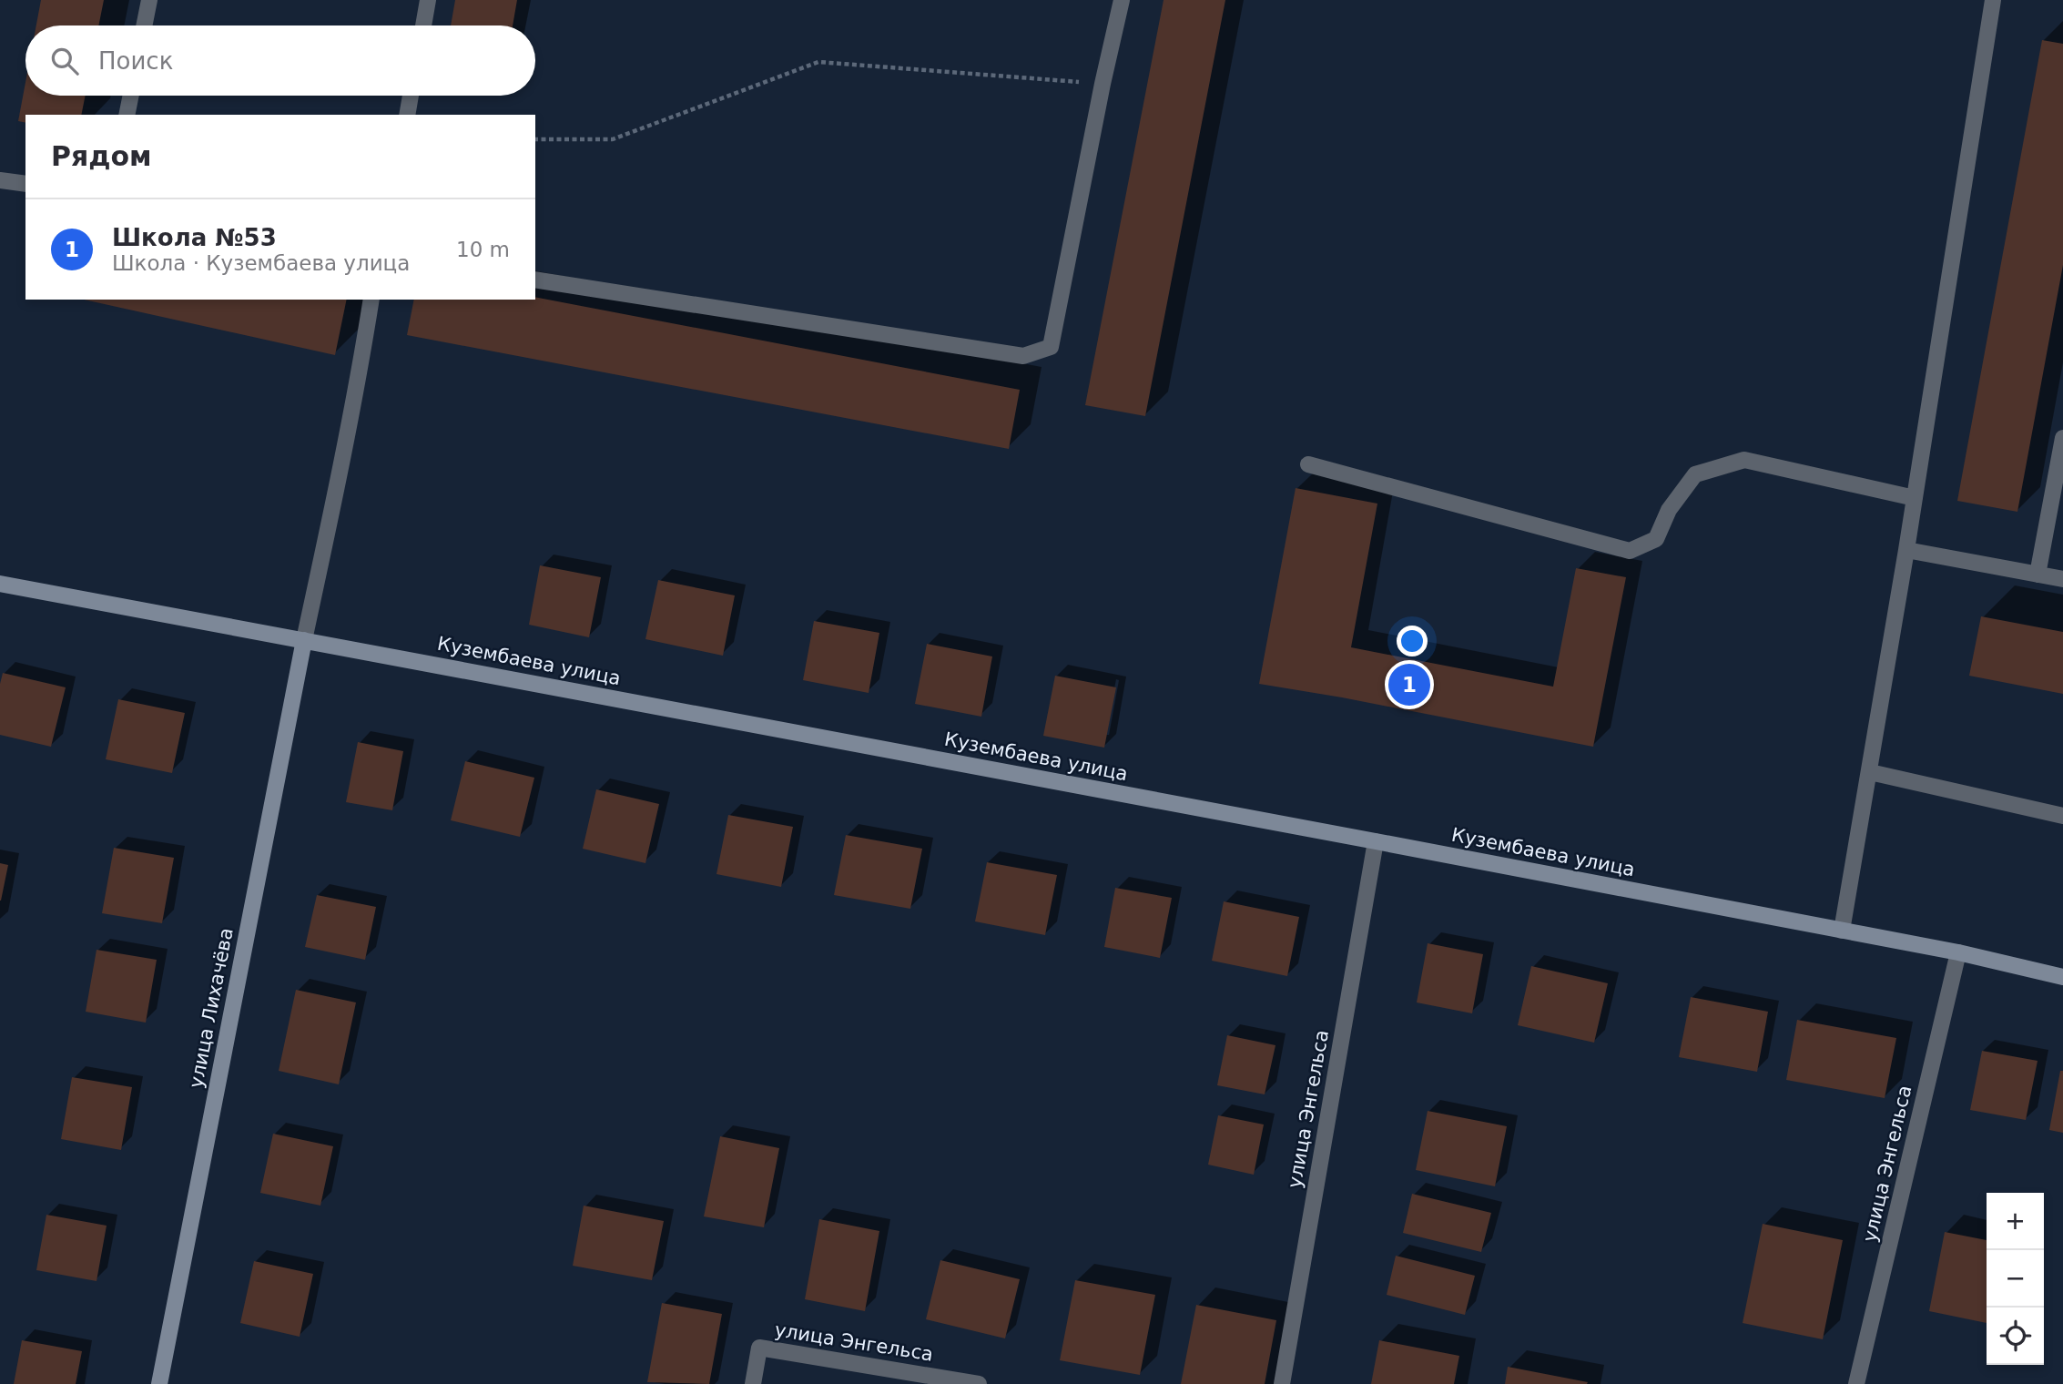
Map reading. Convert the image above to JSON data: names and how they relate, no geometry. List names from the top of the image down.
{
  "streets": {
    "street": ["Кузембаева улица", "улица Лихачёва", "улица Энгельса"]
  },
  "crossings": [
    ["Кузембаева улица", "улица Лихачёва"],
    ["Кузембаева улица", "улица Энгельса"]
  ],
  "page": {
    "search": "Поиск",
    "heading": "Рядом",
    "list": [
      {
        "mark": "1",
        "name": "Школа №53",
        "note": "Школа · Кузембаева улица",
        "value": "10 m"
      }
    ],
    "pins": "1",
    "map_buttons": ["+", "−"]
  }
}
